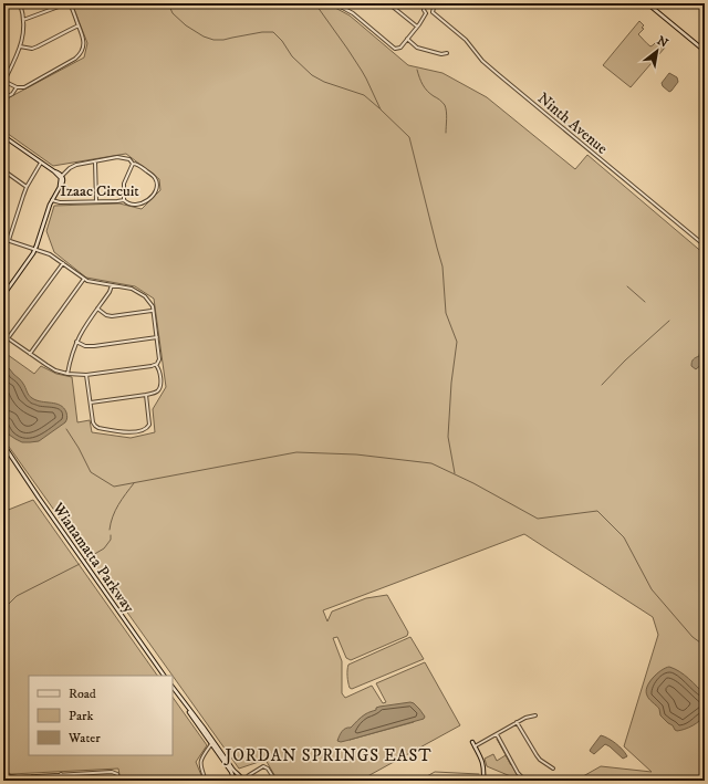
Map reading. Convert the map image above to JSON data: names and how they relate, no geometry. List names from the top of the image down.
{
  "streets": {
    "street": ["Ninth Avenue", "Izaac Circuit", "Wianamatta Parkway"]
  },
  "districts": ["JORDAN SPRINGS EAST"],
  "legend": ["Road", "Park", "Water"],
  "north": "top right"
}
